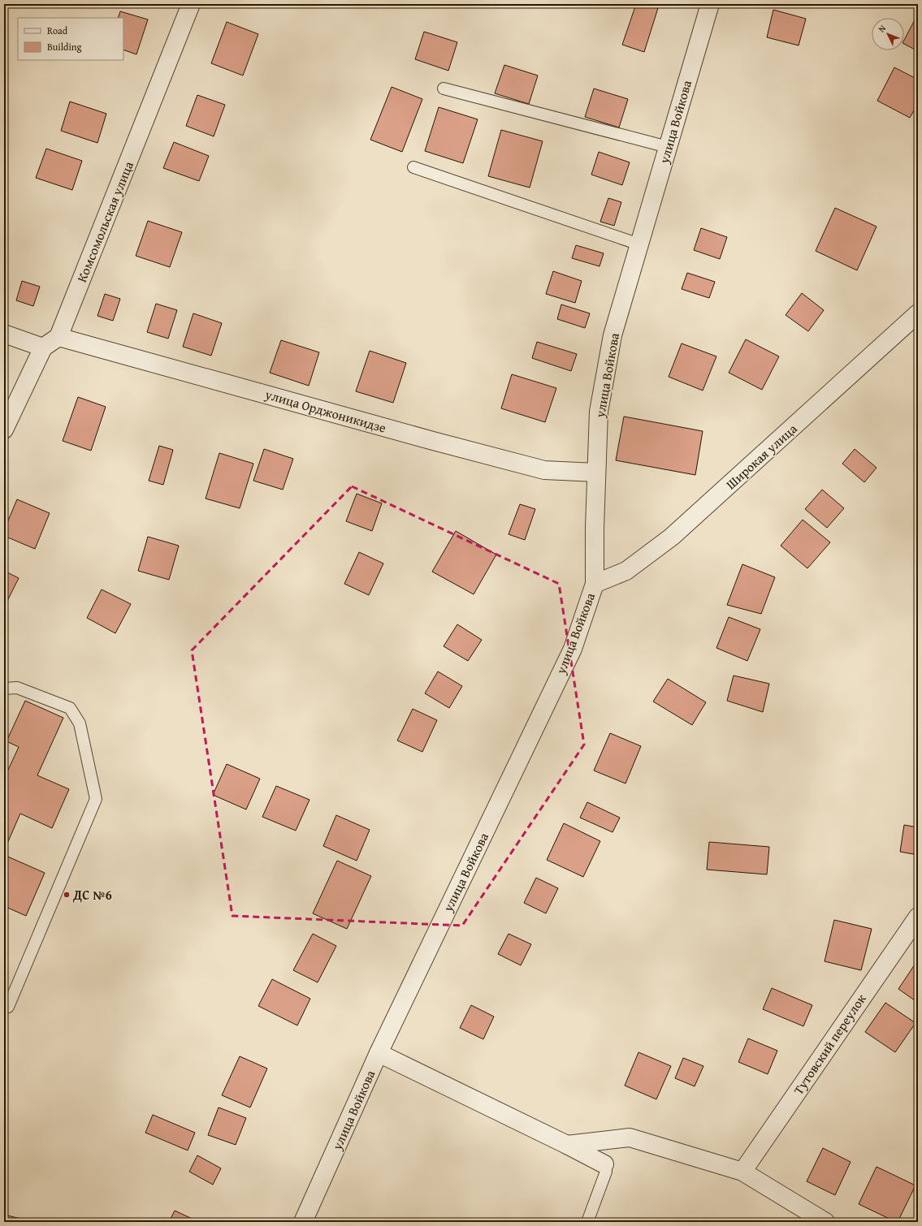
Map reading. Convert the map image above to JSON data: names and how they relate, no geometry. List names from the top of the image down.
{
  "streets": {
    "street": [
      "улица Войкова",
      "Комсомольская улица",
      "улица Орджоникидзе",
      "Широкая улица",
      "Тутовский переулок"
    ]
  },
  "crossings": [
    ["улица Войкова", "улица Орджоникидзе"],
    ["улица Войкова", "Широкая улица"],
    ["Комсомольская улица", "улица Орджоникидзе"]
  ],
  "places": ["ДС №6"],
  "legend": ["Road", "Building"],
  "north": "top left"
}
